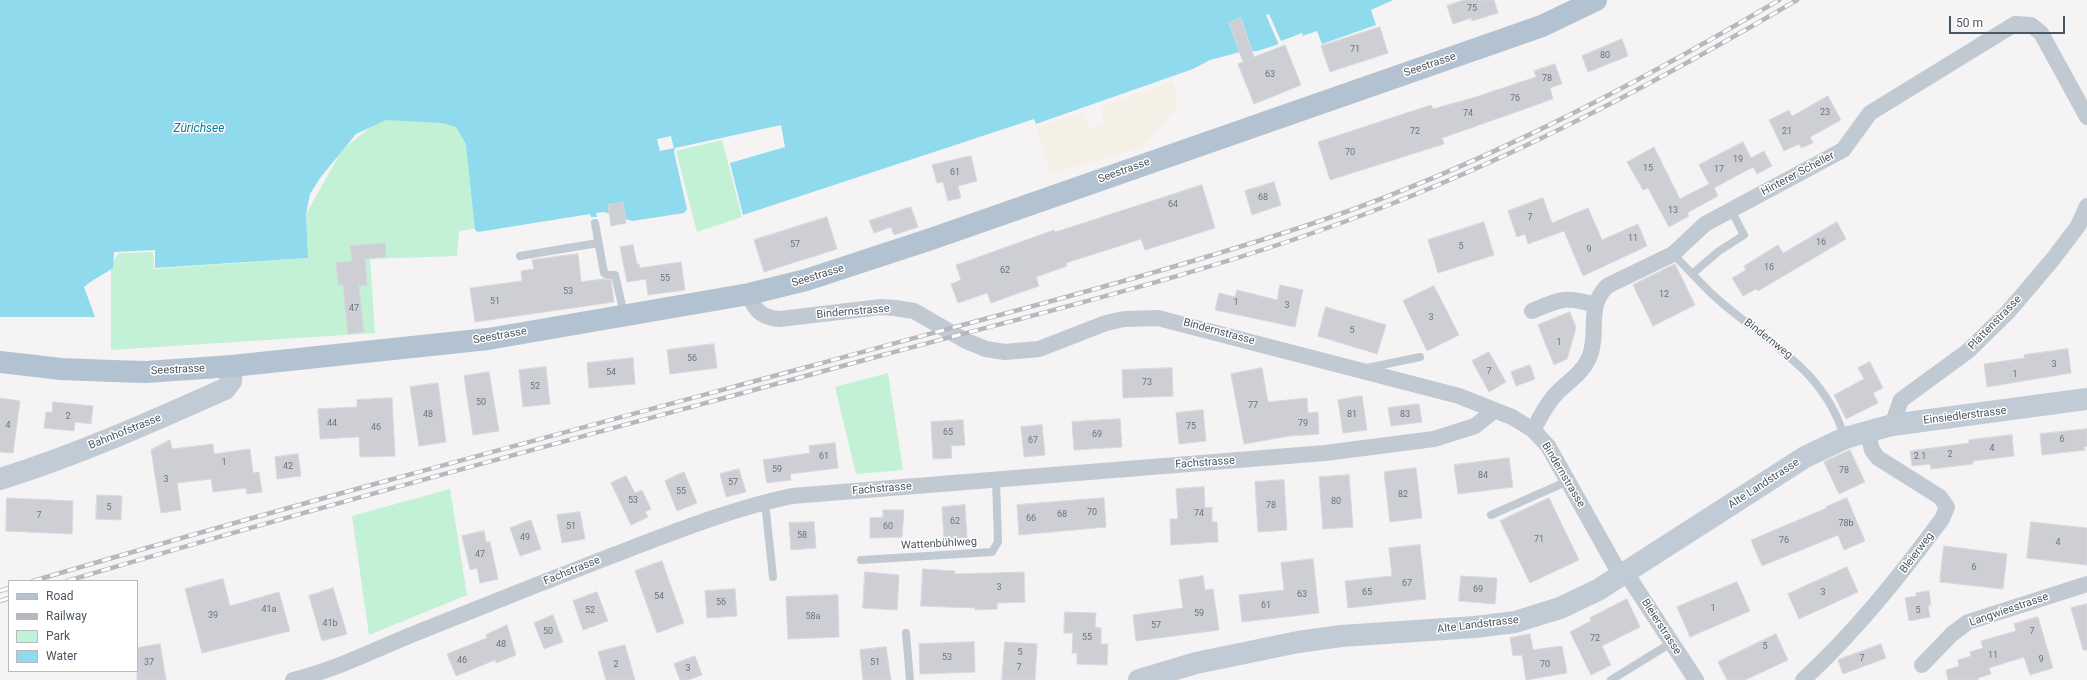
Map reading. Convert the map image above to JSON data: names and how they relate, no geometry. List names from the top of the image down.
{
  "streets": {
    "main road": [
      "Seestrasse",
      "Einsiedlerstrasse",
      "Bahnhofstrasse",
      "Alte Landstrasse"
    ],
    "street": [
      "Hinterer Scheller",
      "Bindernstrasse",
      "Plattenstrasse",
      "Fachstrasse",
      "Bleierweg",
      "Langwiesstrasse",
      "Bleierstrasse"
    ],
    "lane": ["Bindernweg", "Wattenbühlweg"]
  },
  "crossings": [
    ["Seestrasse", "Bindernstrasse"],
    ["Seestrasse", "Bahnhofstrasse"],
    ["Hinterer Scheller", "Bindernstrasse"],
    ["Hinterer Scheller", "Bindernweg"],
    ["Bindernstrasse", "Fachstrasse"],
    ["Bindernstrasse", "Alte Landstrasse"],
    ["Bindernstrasse", "Bleierstrasse"],
    ["Plattenstrasse", "Einsiedlerstrasse"],
    ["Bindernweg", "Einsiedlerstrasse"],
    ["Bindernweg", "Alte Landstrasse"],
    ["Einsiedlerstrasse", "Alte Landstrasse"],
    ["Einsiedlerstrasse", "Bleierweg"],
    ["Fachstrasse", "Wattenbühlweg"],
    ["Alte Landstrasse", "Bleierstrasse"]
  ],
  "water": ["Zürichsee"],
  "house_numbers": [
    "75",
    "71",
    "80",
    "63",
    "78",
    "76",
    "23",
    "74",
    "72",
    "21",
    "70",
    "19",
    "15",
    "17",
    "61",
    "68",
    "64",
    "13",
    "7",
    "11",
    "16",
    "57",
    "5",
    "9",
    "16",
    "62",
    "55",
    "53",
    "12",
    "51",
    "1",
    "3",
    "47",
    "3",
    "5",
    "1",
    "56",
    "3",
    "7",
    "54",
    "1",
    "73",
    "52",
    "50",
    "77",
    "48",
    "81",
    "83",
    "2",
    "44",
    "79",
    "4",
    "75",
    "46",
    "65",
    "69",
    "6",
    "67",
    "4",
    "2",
    "61",
    "2.1",
    "1",
    "42",
    "59",
    "78",
    "84",
    "3",
    "57",
    "55",
    "82",
    "53",
    "80",
    "78",
    "5",
    "70",
    "74",
    "68",
    "7",
    "66",
    "62",
    "78b",
    "51",
    "60",
    "58",
    "49",
    "71",
    "76",
    "4",
    "47",
    "6",
    "67",
    "3",
    "69",
    "65",
    "3",
    "63",
    "54",
    "56",
    "61",
    "1",
    "41a",
    "52",
    "5",
    "59",
    "39",
    "58a",
    "41b",
    "57",
    "50",
    "7",
    "55",
    "72",
    "48",
    "5",
    "5",
    "11",
    "53",
    "7",
    "9",
    "46",
    "37",
    "51",
    "2",
    "70",
    "7",
    "3"
  ],
  "legend": [
    "Road",
    "Railway",
    "Park",
    "Water"
  ],
  "scale_bar": "50 m"
}
